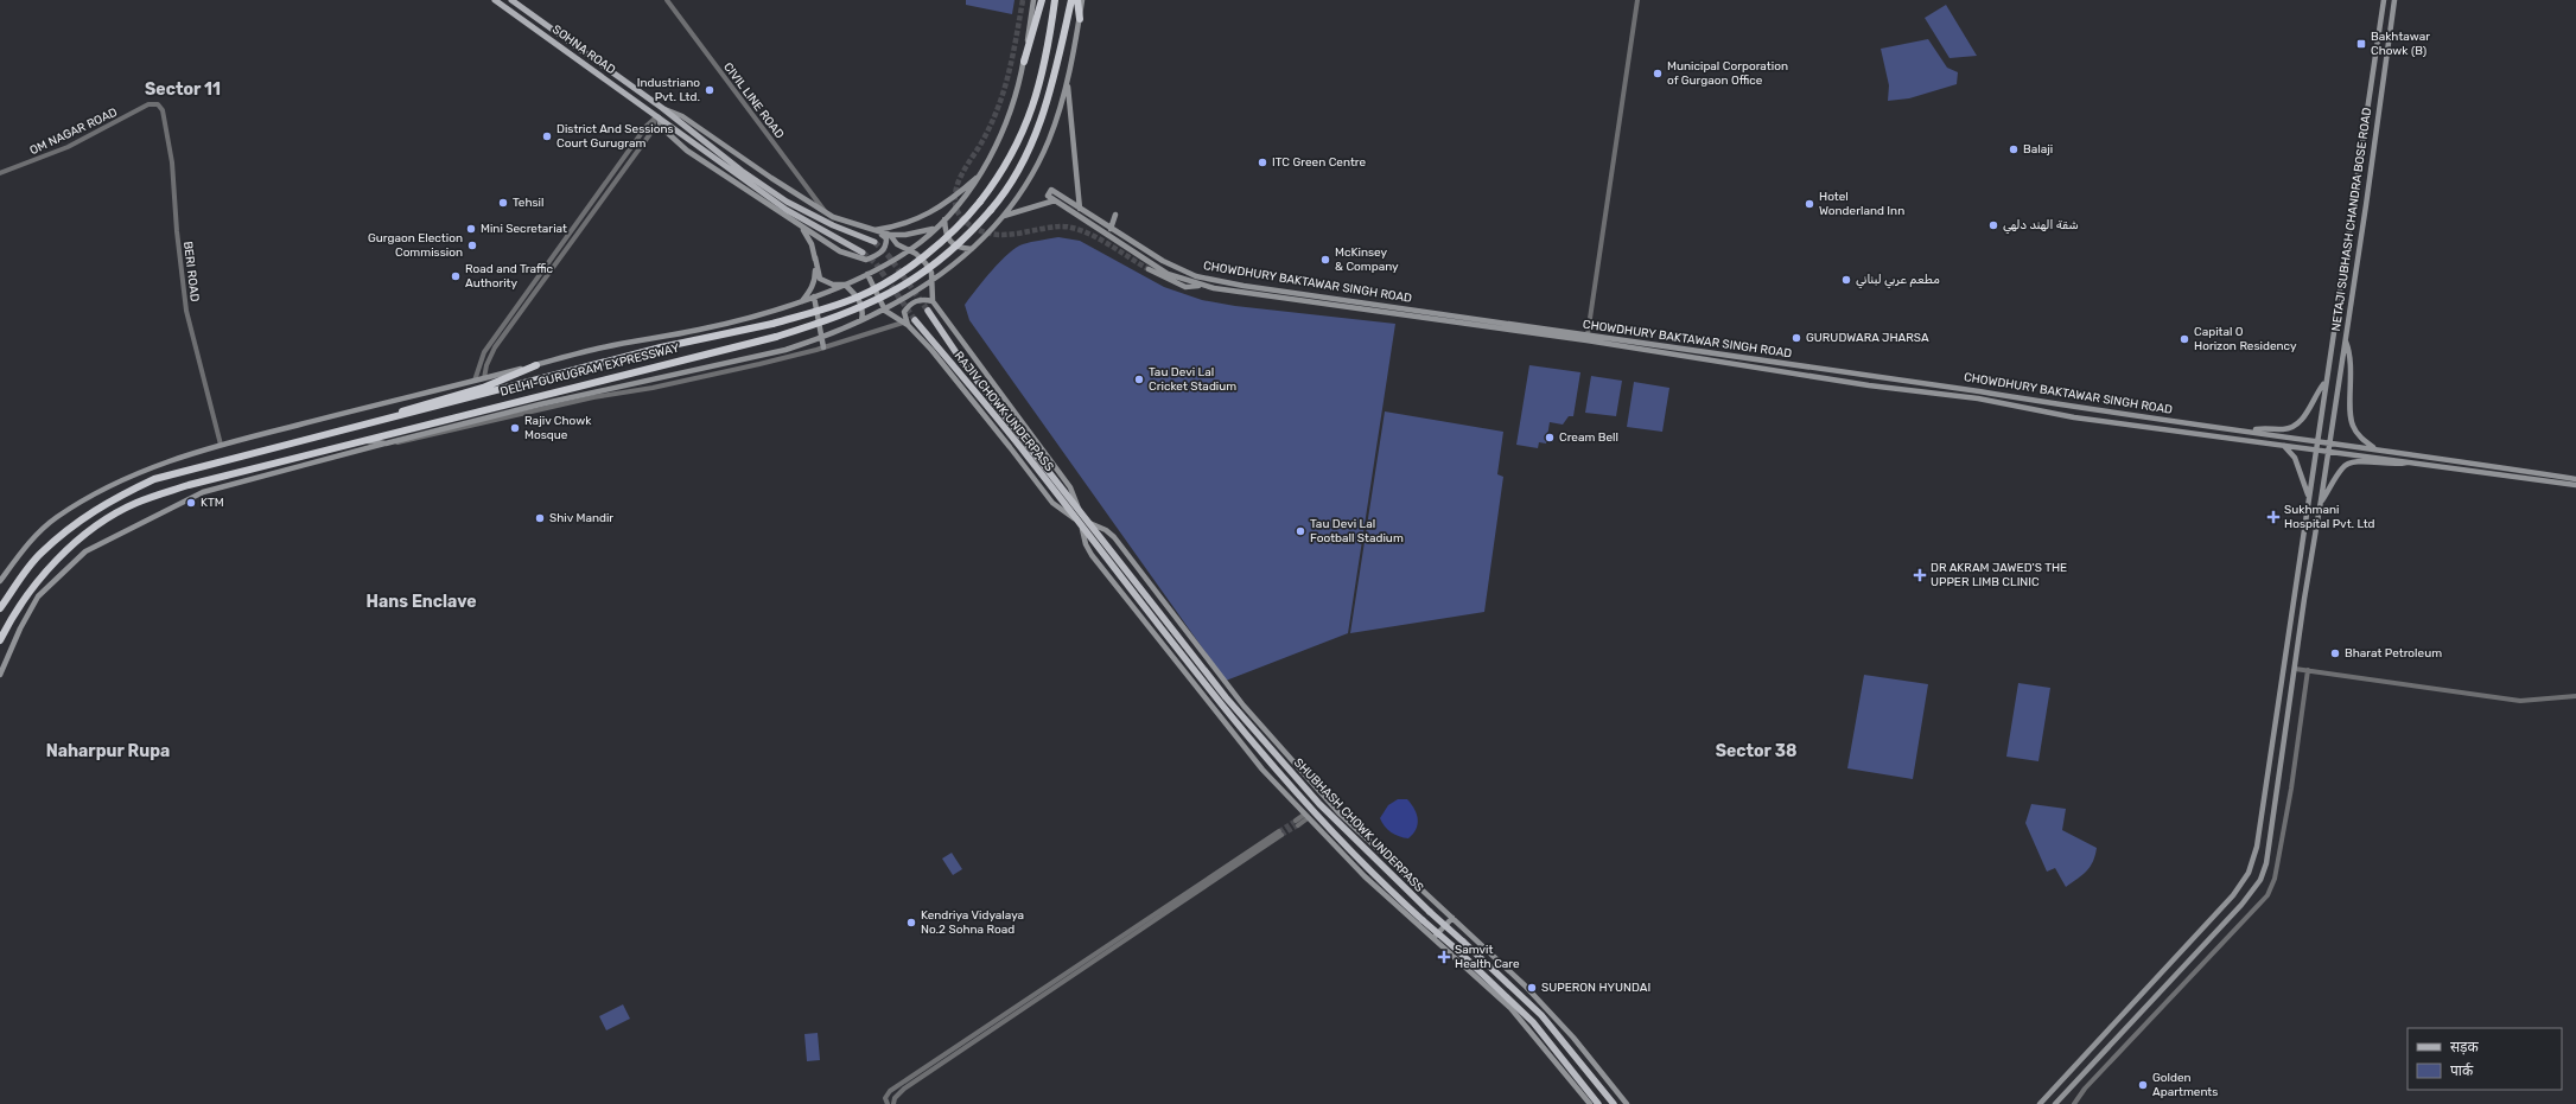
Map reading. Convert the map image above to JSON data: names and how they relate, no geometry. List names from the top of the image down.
{
  "streets": {
    "highway": ["DELHI-GURUGRAM EXPRESSWAY", "RAJIV CHOWK UNDERPASS", "SHUBHASH CHOWK UNDERPASS"],
    "main road": ["SOHNA ROAD", "NETAJI SUBHASH CHANDRA BOSE ROAD", "CHOWDHURY BAKTAWAR SINGH ROAD"],
    "street": ["CIVIL LINE ROAD", "OM NAGAR ROAD", "BERI ROAD"]
  },
  "crossings": [
    ["OM NAGAR ROAD", "BERI ROAD"],
    ["NETAJI SUBHASH CHANDRA BOSE ROAD", "CHOWDHURY BAKTAWAR SINGH ROAD"]
  ],
  "districts": [
    "Sector 11",
    "Hans Enclave",
    "Naharpur Rupa",
    "Sector 38"
  ],
  "places": {
    "transit": ["Bakhtawar Chowk (B)"],
    "other": [
      "Municipal Corporation of Gurgaon Office",
      "Industriano Pvt. Ltd.",
      "District And Sessions Court Gurugram",
      "Balaji",
      "ITC Green Centre",
      "Tehsil",
      "Hotel Wonderland Inn",
      "شقة الهند دلهي",
      "Mini Secretariat",
      "Gurgaon Election Commission",
      "McKinsey & Company",
      "Road and Traffic Authority",
      "مطعم عربي لبناني",
      "GURUDWARA JHARSA",
      "Capital O Horizon Residency",
      "Tau Devi Lal Cricket Stadium",
      "Rajiv Chowk Mosque",
      "Cream Bell",
      "KTM",
      "Shiv Mandir",
      "Tau Devi Lal Football Stadium",
      "Bharat Petroleum",
      "Kendriya Vidyalaya No.2 Sohna Road",
      "SUPERON HYUNDAI",
      "Golden Apartments"
    ],
    "health": ["Sukhmani Hospital Pvt. Ltd", "DR AKRAM JAWED'S THE UPPER LIMB CLINIC", "Samvit Health Care"]
  },
  "legend": ["सड़क", "पार्क"]
}
